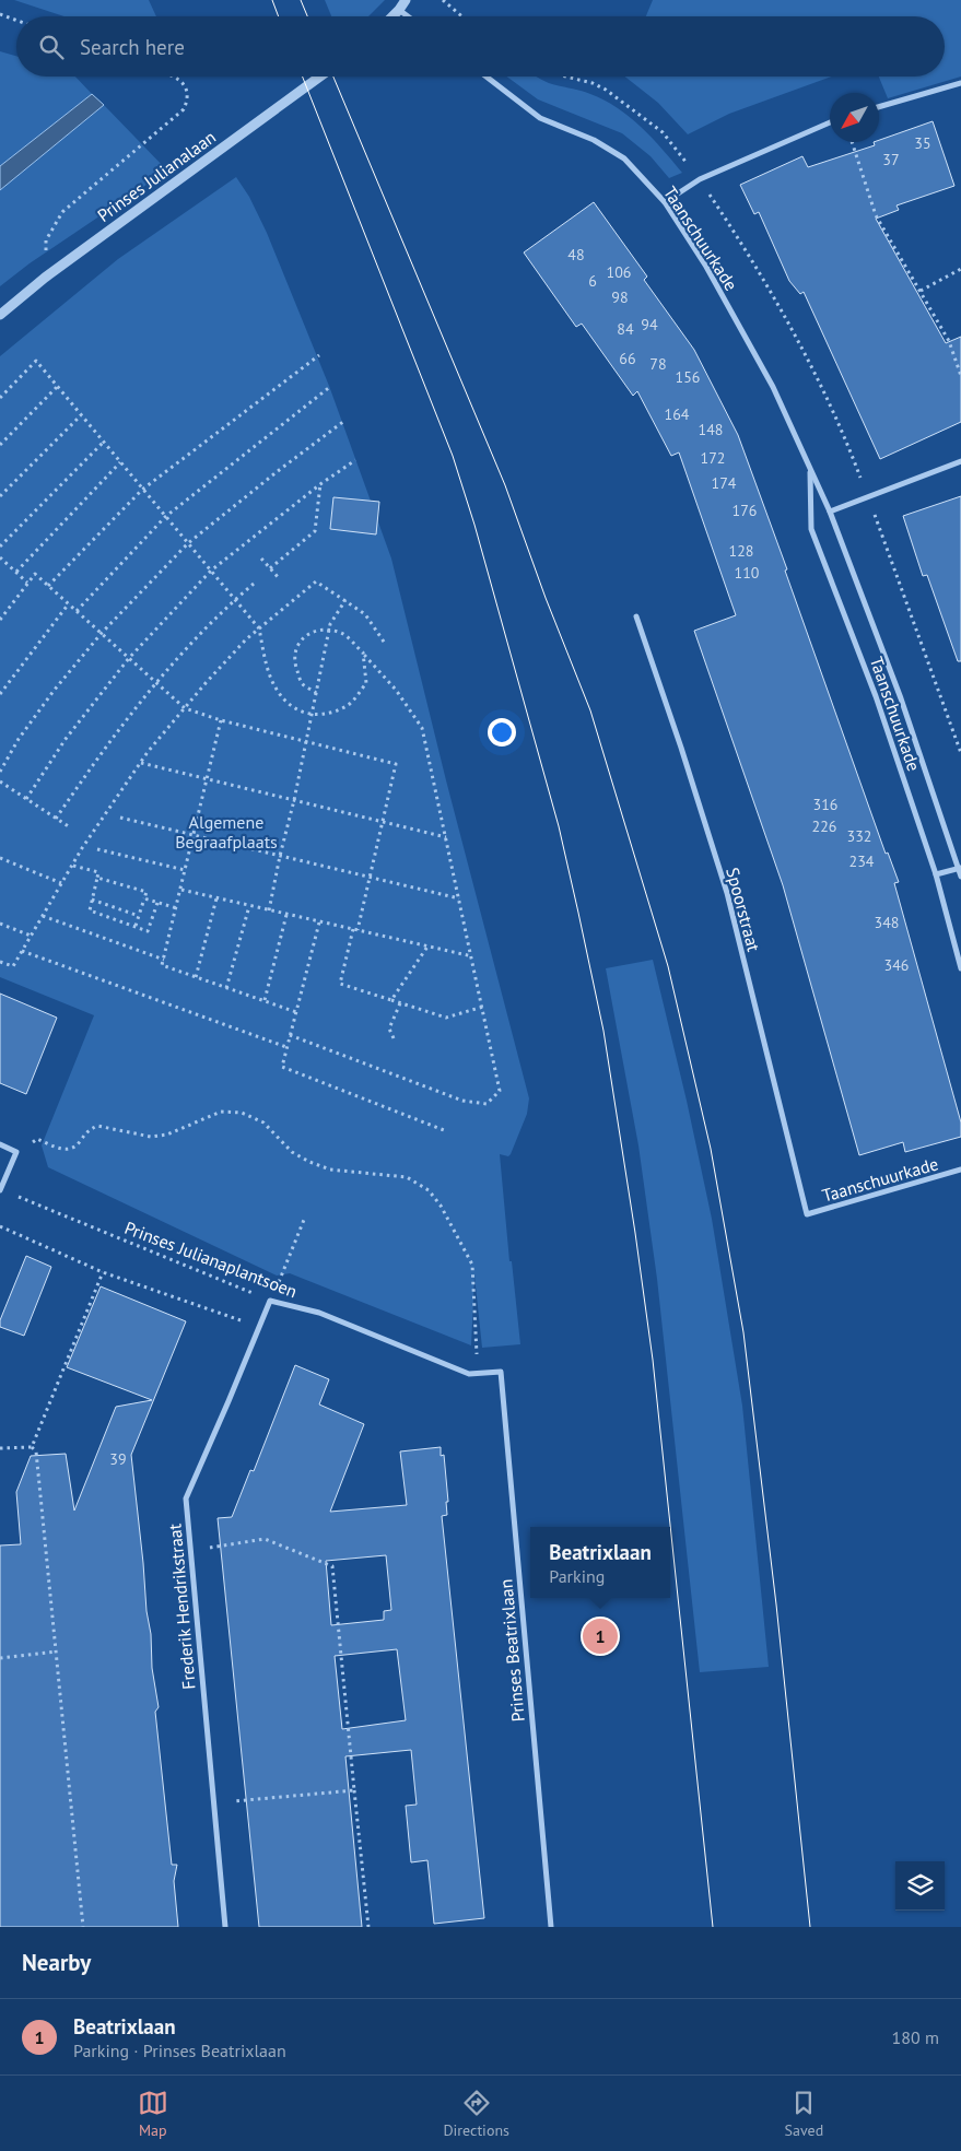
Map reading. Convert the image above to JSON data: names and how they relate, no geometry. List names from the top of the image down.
{
  "streets": {
    "street": [
      "Prinses Julianalaan",
      "Taanschuurkade",
      "Spoorstraat",
      "Prinses Julianaplantsoen",
      "Frederik Hendrikstraat",
      "Prinses Beatrixlaan"
    ]
  },
  "crossings": [
    ["Taanschuurkade", "Spoorstraat"],
    ["Prinses Julianaplantsoen", "Frederik Hendrikstraat"],
    ["Prinses Julianaplantsoen", "Prinses Beatrixlaan"]
  ],
  "parks": ["Algemene Begraafplaats"],
  "house_numbers": [
    "35",
    "37",
    "48",
    "106",
    "6",
    "98",
    "94",
    "84",
    "66",
    "78",
    "156",
    "164",
    "148",
    "172",
    "174",
    "176",
    "128",
    "110",
    "316",
    "226",
    "332",
    "234",
    "348",
    "346",
    "39"
  ],
  "north": "bottom left",
  "page": {
    "search": "Search here",
    "popup": ["Beatrixlaan", "Parking"],
    "pins": "1",
    "heading": "Nearby",
    "list": [
      {
        "mark": "1",
        "name": "Beatrixlaan",
        "note": "Parking · Prinses Beatrixlaan",
        "value": "180 m"
      }
    ],
    "nav": ["Map", "Directions", "Saved"]
  }
}
